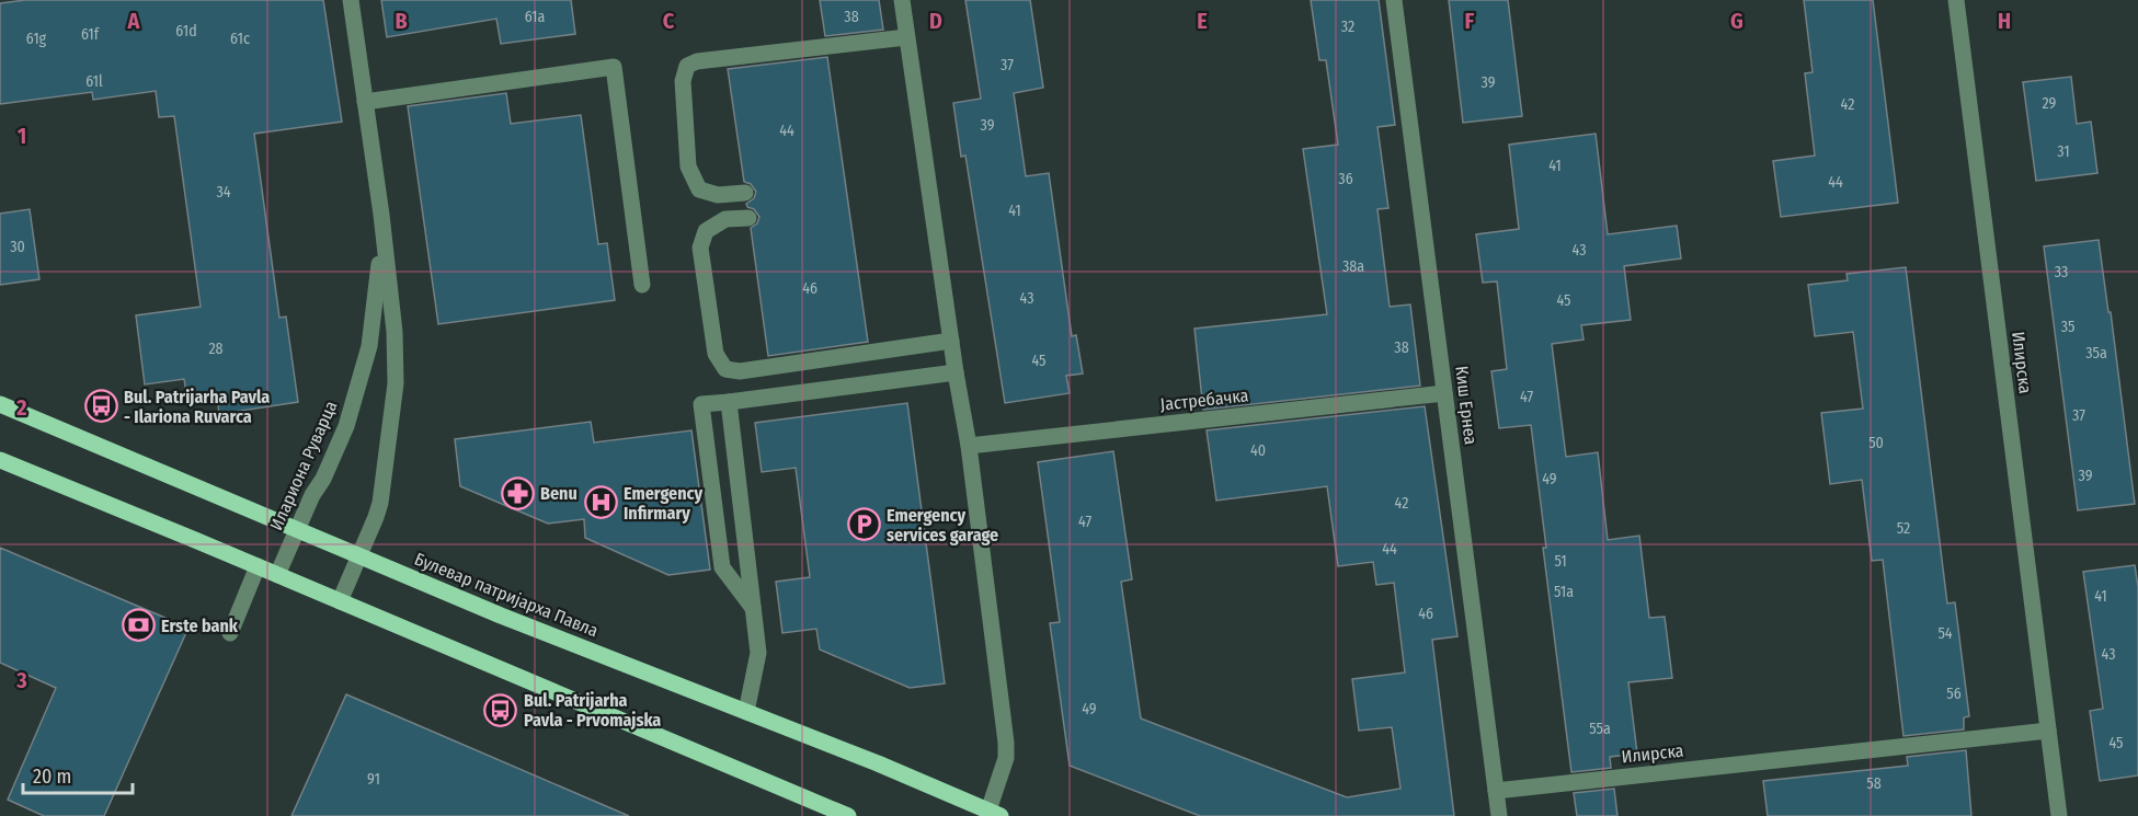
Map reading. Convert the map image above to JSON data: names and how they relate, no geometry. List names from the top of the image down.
{
  "streets": {
    "main road": ["Булевар патријарха Павла"],
    "street": [
      "Илирска",
      "Јастребачка",
      "Киш Ернеа",
      "Илариона Руварца"
    ]
  },
  "crossings": [
    ["Илирска", "Киш Ернеа"],
    ["Јастребачка", "Киш Ернеа"],
    ["Илариона Руварца", "Булевар патријарха Павла"]
  ],
  "places": {
    "bus stop": ["Bul. Patrijarha Pavla - Ilariona Ruvarca", "Bul. Patrijarha Pavla - Prvomajska"],
    "pharmacy": ["Benu"],
    "hospital": ["Emergency Infirmary"],
    "parking": ["Emergency services garage"],
    "bank": ["Erste bank"]
  },
  "house_numbers": [
    "61a",
    "38",
    "32",
    "61d",
    "61f",
    "61g",
    "61c",
    "37",
    "61l",
    "39",
    "29",
    "42",
    "39",
    "44",
    "31",
    "41",
    "36",
    "44",
    "34",
    "41",
    "30",
    "43",
    "38a",
    "33",
    "46",
    "43",
    "45",
    "35",
    "38",
    "28",
    "35a",
    "45",
    "47",
    "37",
    "50",
    "40",
    "39",
    "49",
    "42",
    "47",
    "52",
    "44",
    "51",
    "51a",
    "41",
    "46",
    "54",
    "43",
    "56",
    "49",
    "55a",
    "45",
    "91",
    "58"
  ],
  "scale_bar": "20 m",
  "grid": {
    "columns": [
      "A",
      "B",
      "C",
      "D",
      "E",
      "F",
      "G",
      "H"
    ],
    "rows": ["1", "2", "3"]
  }
}
